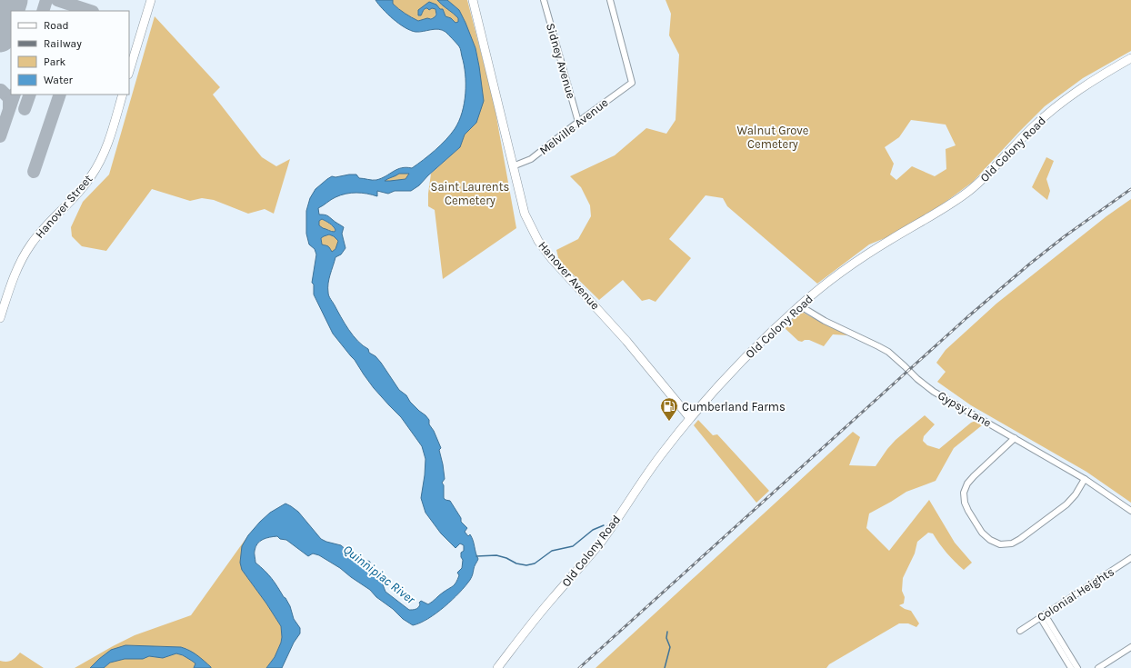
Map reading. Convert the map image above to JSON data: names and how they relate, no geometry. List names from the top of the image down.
{
  "streets": {
    "main road": ["Old Colony Road", "Hanover Street", "Hanover Avenue"],
    "street": [
      "Sidney Avenue",
      "Melville Avenue",
      "Gypsy Lane",
      "Colonial Heights"
    ]
  },
  "crossings": [
    ["Sidney Avenue", "Melville Avenue"],
    ["Melville Avenue", "Hanover Avenue"],
    ["Old Colony Road", "Hanover Avenue"],
    ["Old Colony Road", "Gypsy Lane"]
  ],
  "water": ["Quinnipiac River"],
  "parks": ["Walnut Grove Cemetery", "Saint Laurents Cemetery"],
  "places": {
    "fuel station": ["Cumberland Farms"]
  },
  "legend": [
    "Road",
    "Railway",
    "Park",
    "Water"
  ]
}
